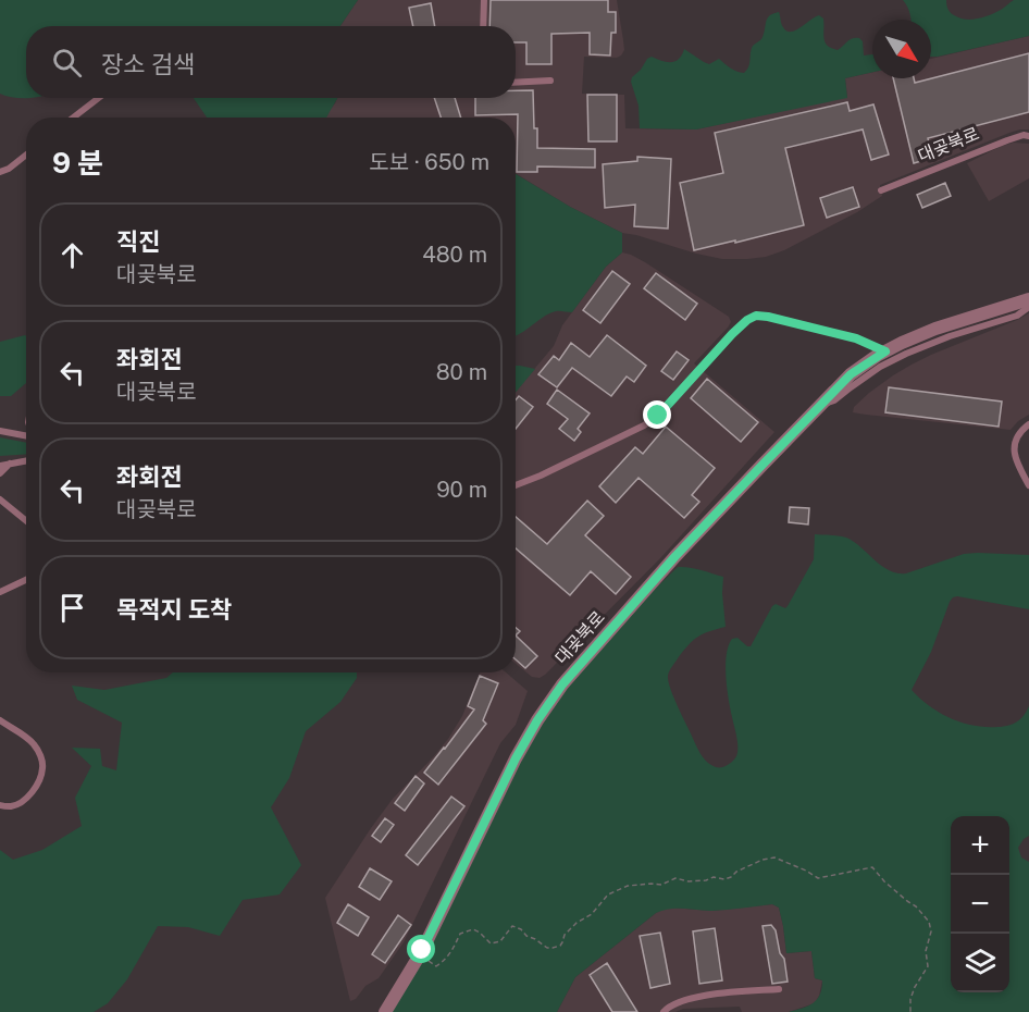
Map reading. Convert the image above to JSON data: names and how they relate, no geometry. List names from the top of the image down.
{
  "streets": {
    "street": ["대곶북로"]
  },
  "north": "bottom right",
  "page": {
    "search": "장소 검색",
    "heading": ["9 분", "도보 · 650 m"],
    "list": [
      ["직진", "대곶북로", "480 m"],
      ["좌회전", "대곶북로", "80 m"],
      ["좌회전", "대곶북로", "90 m"],
      "목적지 도착"
    ],
    "map_buttons": ["+", "−"]
  }
}
